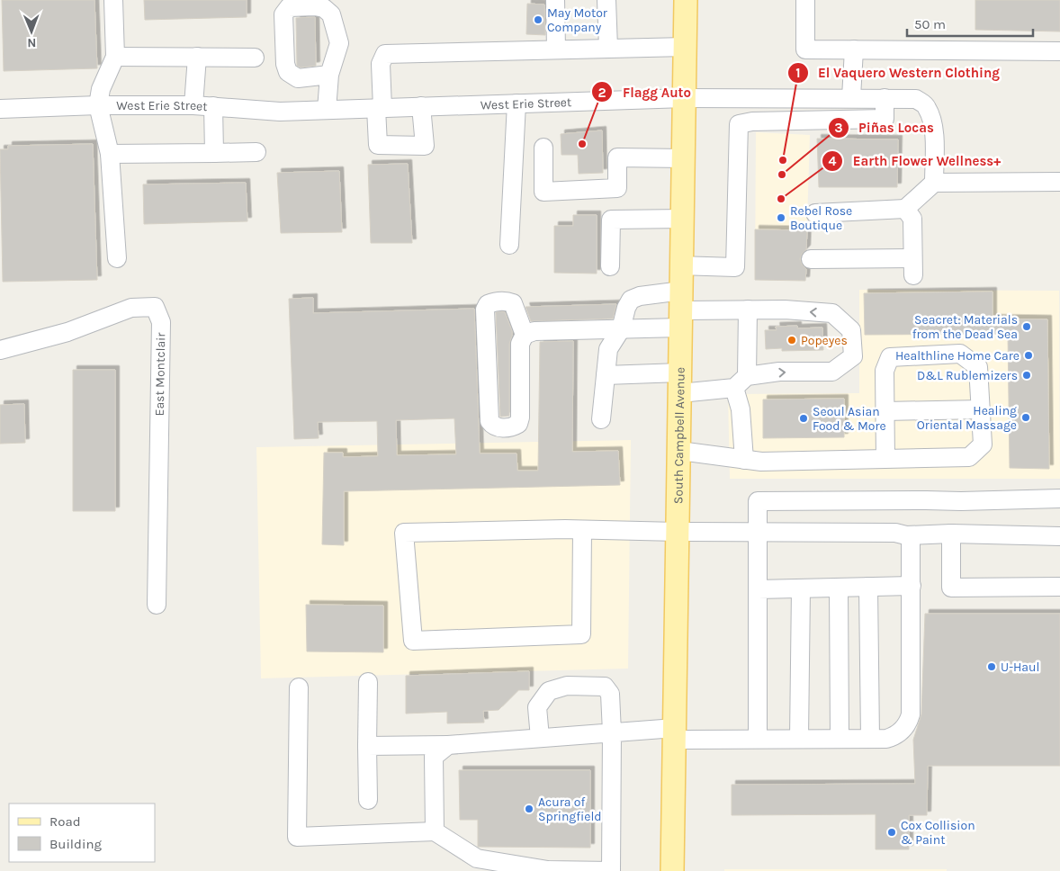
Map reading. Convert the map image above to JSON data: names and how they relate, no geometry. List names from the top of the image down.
{
  "streets": {
    "main road": ["South Campbell Avenue"],
    "street": ["West Erie Street", "East Montclair"]
  },
  "crossings": [
    ["West Erie Street", "South Campbell Avenue"]
  ],
  "places": [
    "May Motor Company",
    "Flagg Auto",
    "El Vaquero Western Clothing",
    "Piñas Locas",
    "Earth Flower Wellness+",
    "Rebel Rose Boutique",
    "Seacret: Materials from the Dead Sea",
    "Popeyes",
    "Healthline Home Care",
    "D&L Rublemizers",
    "Healing Oriental Massage",
    "Seoul Asian Food & More",
    "U-Haul",
    "Acura of Springfield",
    "Cox Collision & Paint"
  ],
  "legend": ["Road", "Building"],
  "scale_bar": "50 m",
  "north": "bottom"
}
